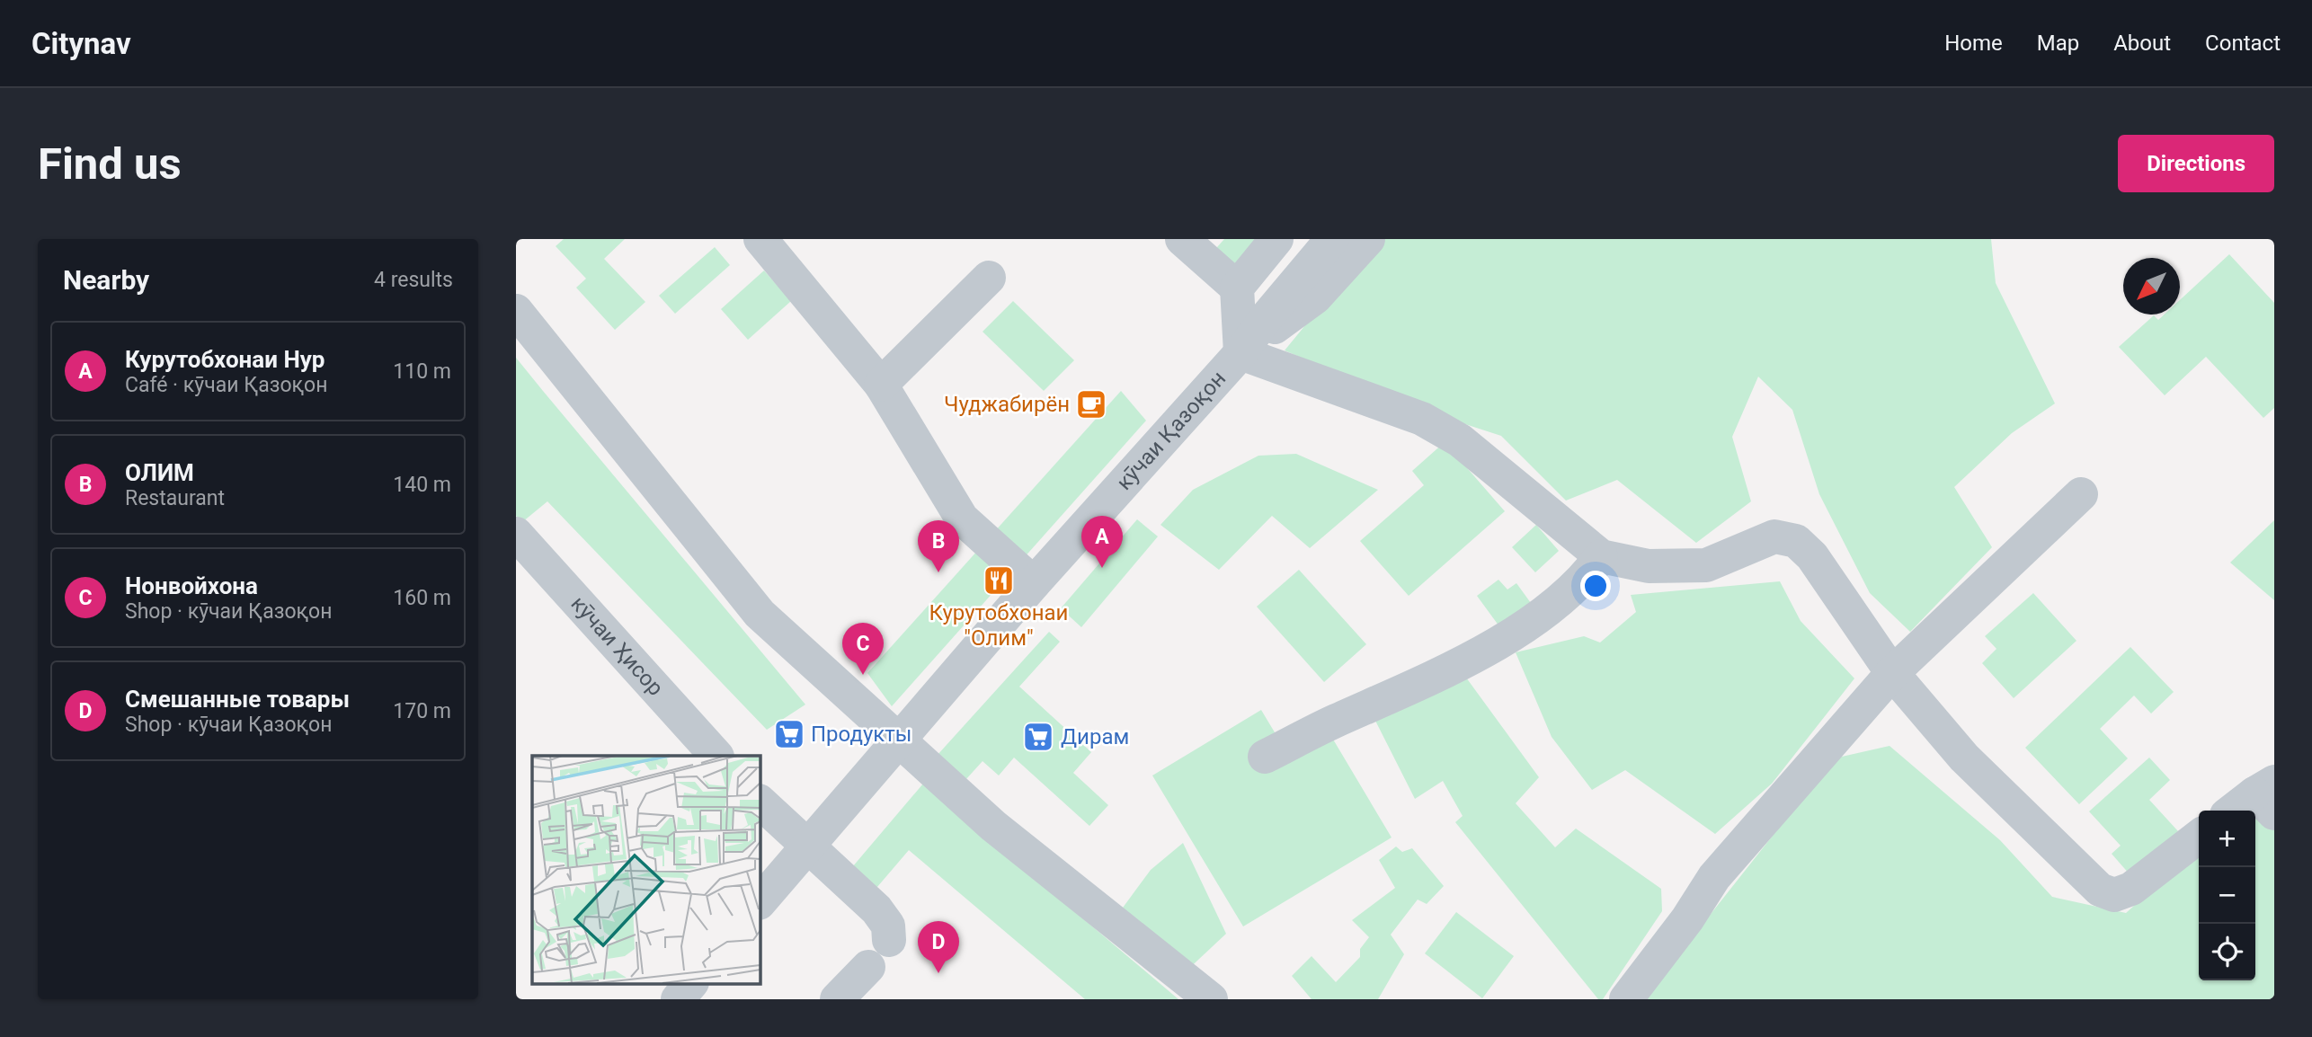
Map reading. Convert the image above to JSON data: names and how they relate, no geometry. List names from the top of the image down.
{
  "streets": {
    "street": ["кӯчаи Қазоқон", "кӯчаи Ҳисор"]
  },
  "places": {
    "cafe": ["Чуджабирён"],
    "restaurant": ["Курутобхонаи \"Олим\""],
    "supermarket": ["Продукты", "Дирам"]
  },
  "north": "bottom left",
  "page": {
    "header": "Citynav",
    "nav": [
      "Home",
      "Map",
      "About",
      "Contact"
    ],
    "buttons": "Directions",
    "title": "Find us",
    "heading": ["Nearby", "4 results"],
    "list": [
      {
        "mark": "A",
        "name": "Курутобхонаи Нур",
        "note": "Café · кӯчаи Қазоқон",
        "value": "110 m"
      },
      {
        "mark": "B",
        "name": "ОЛИМ",
        "note": "Restaurant",
        "value": "140 m"
      },
      {
        "mark": "C",
        "name": "Нонвойхона",
        "note": "Shop · кӯчаи Қазоқон",
        "value": "160 m"
      },
      {
        "mark": "D",
        "name": "Смешанные товары",
        "note": "Shop · кӯчаи Қазоқон",
        "value": "170 m"
      }
    ],
    "pins": [
      "A",
      "B",
      "C",
      "D"
    ],
    "map_buttons": ["+", "−"]
  }
}
